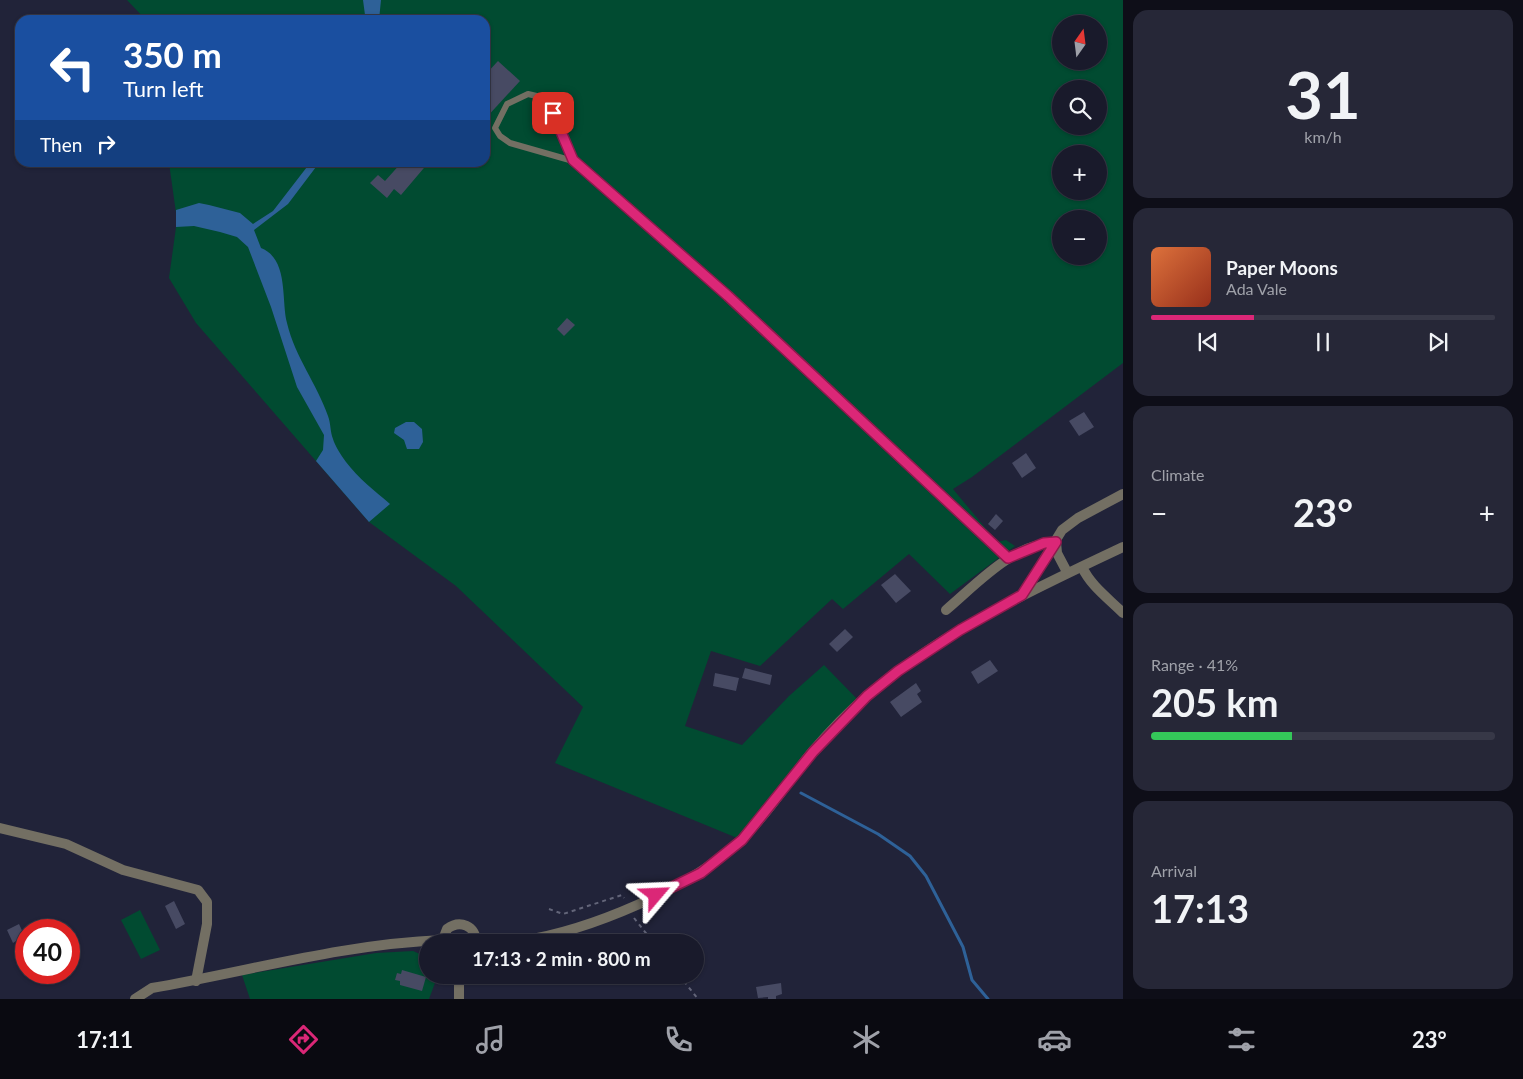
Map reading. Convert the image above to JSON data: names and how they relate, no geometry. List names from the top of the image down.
{
  "north": "top",
  "page": {
    "tile": [
      ["31", "km/h"],
      "Climate",
      ["Range · 41%", "205 km"],
      ["Arrival", "17:13"]
    ],
    "map_buttons": ["+", "−"],
    "turn": ["350 m", "Turn left"],
    "then": "Then",
    "song": ["Paper Moons", "Ada Vale"],
    "heat": ["−", "23°", "+"],
    "limit": "40",
    "trip": "17:13 · 2 min · 800 m",
    "tabs": ["17:11", "23°"]
  }
}
